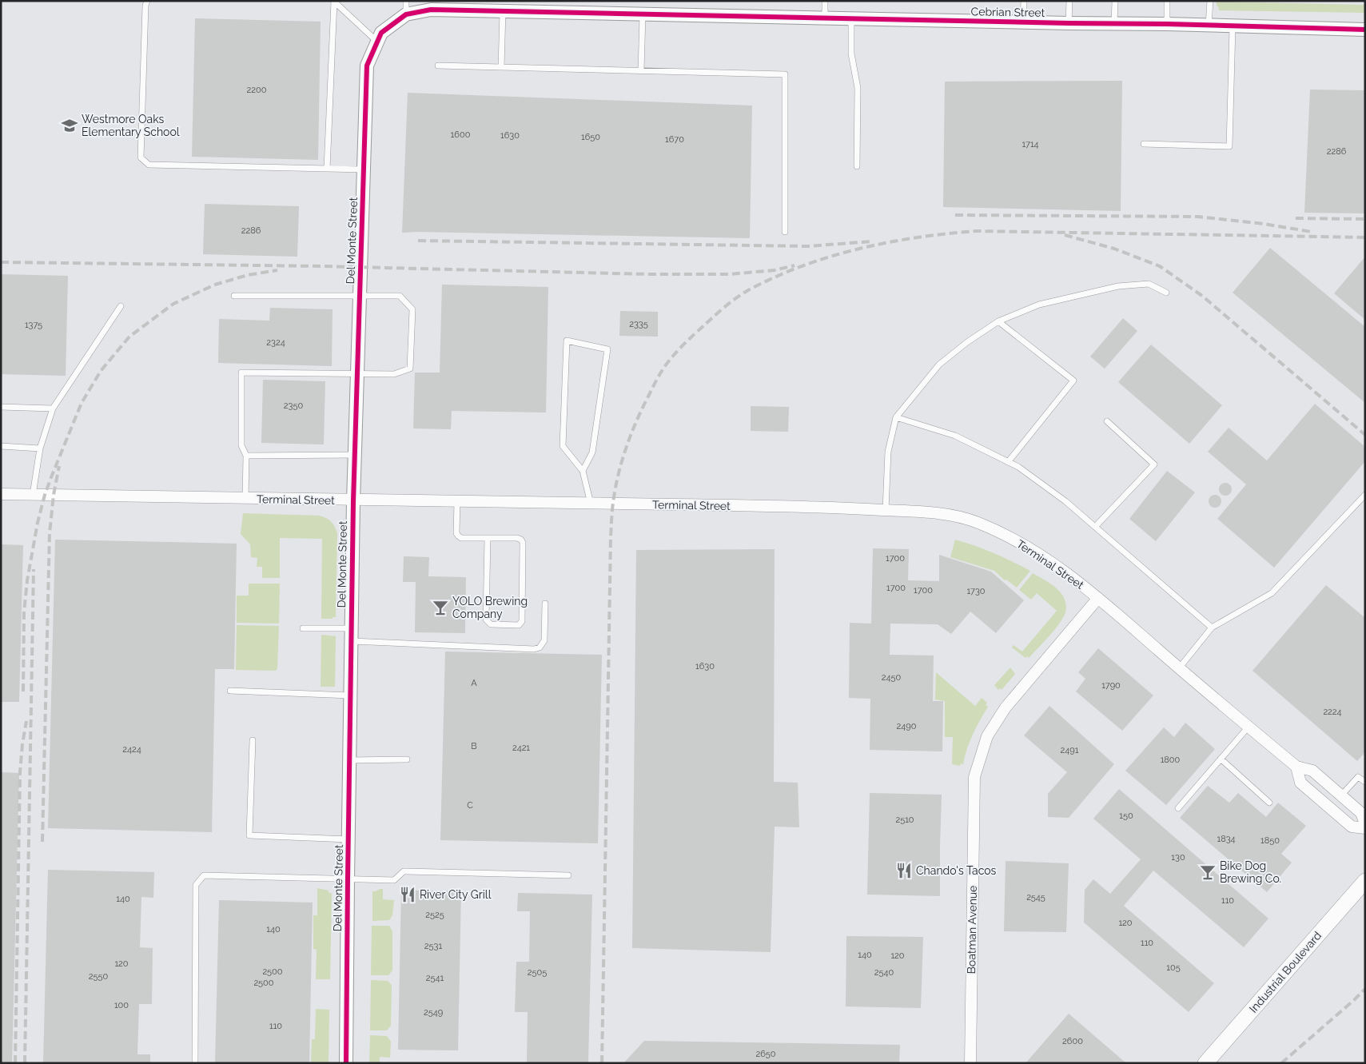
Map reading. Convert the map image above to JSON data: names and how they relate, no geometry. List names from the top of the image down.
{
  "streets": {
    "main road": ["Industrial Boulevard"],
    "street": [
      "Cebrian Street",
      "Del Monte Street",
      "Terminal Street",
      "Boatman Avenue"
    ]
  },
  "crossings": [
    ["Cebrian Street", "Del Monte Street"],
    ["Del Monte Street", "Terminal Street"],
    ["Terminal Street", "Boatman Avenue"]
  ],
  "places": {
    "school or university": ["Westmore Oaks Elementary School"],
    "bar": ["YOLO Brewing Company", "Bike Dog Brewing Co."],
    "restaurant": ["Chando's Tacos", "River City Grill"]
  },
  "house_numbers": [
    "2200",
    "1600",
    "1630",
    "1650",
    "1670",
    "1714",
    "2286",
    "2286",
    "2335",
    "1375",
    "2324",
    "2350",
    "1700",
    "1700",
    "1700",
    "1730",
    "1630",
    "2450",
    "A",
    "1790",
    "2224",
    "2490",
    "B",
    "2421",
    "2424",
    "2491",
    "1800",
    "C",
    "150",
    "2510",
    "1834",
    "1850",
    "130",
    "2545",
    "140",
    "110",
    "2525",
    "120",
    "140",
    "110",
    "2531",
    "140",
    "120",
    "120",
    "105",
    "2500",
    "2505",
    "2540",
    "2550",
    "2541",
    "2500",
    "100",
    "2549",
    "110",
    "2600",
    "2650"
  ]
}
